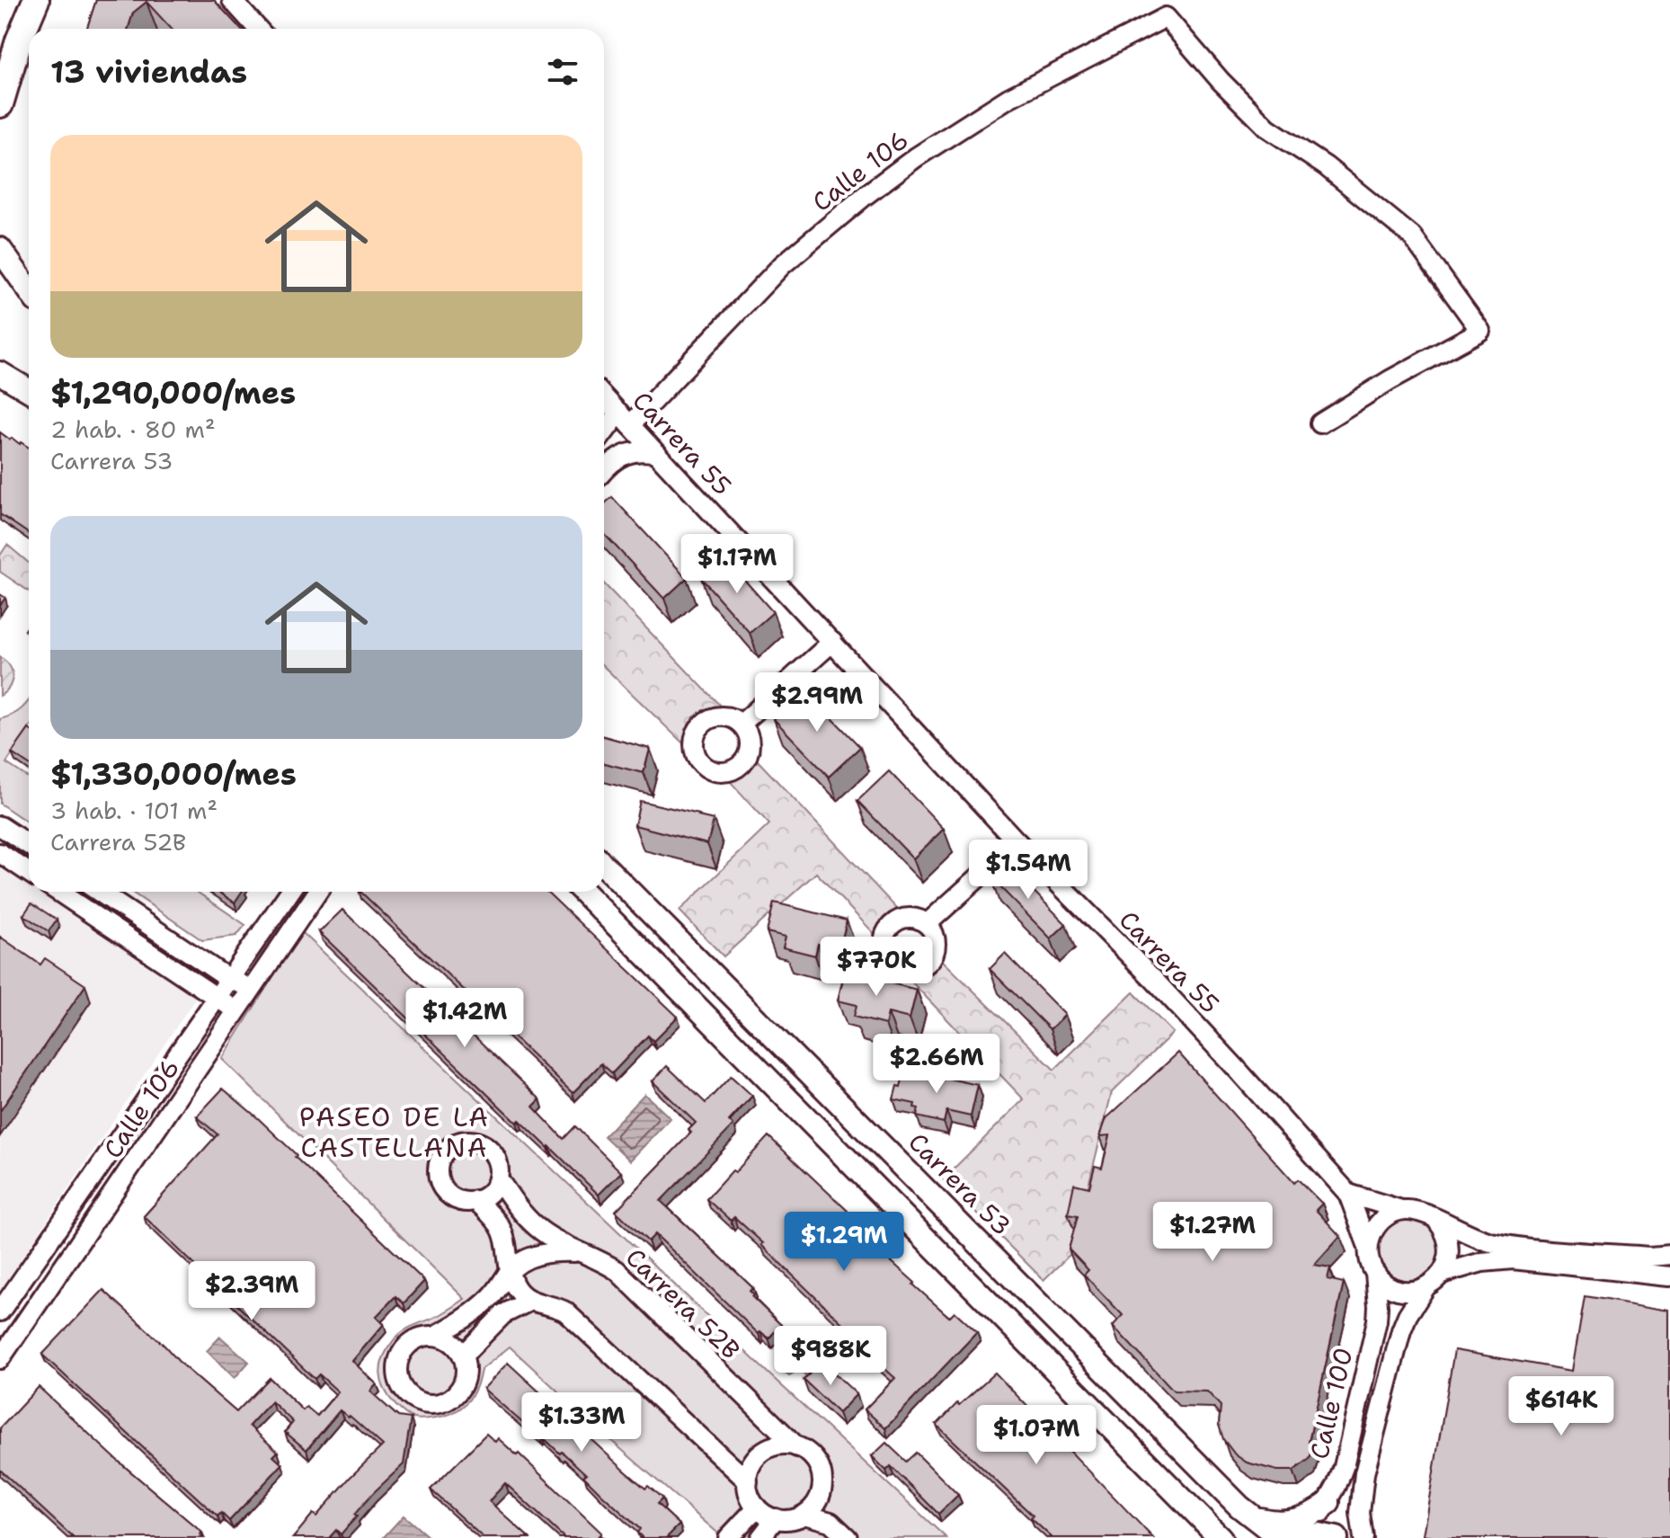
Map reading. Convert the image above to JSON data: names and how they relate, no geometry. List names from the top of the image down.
{
  "streets": {
    "main road": ["Carrera 53"],
    "street": [
      "Calle 106",
      "Carrera 55",
      "Carrera 52B",
      "Calle 100"
    ]
  },
  "crossings": [
    ["Calle 106", "Carrera 55"],
    ["Carrera 55", "Calle 100"],
    ["Carrera 53", "Calle 100"]
  ],
  "districts": ["PASEO DE LA CASTELLANA"],
  "page": {
    "heading": "13 viviendas",
    "list": [
      {
        "name": "$1,290,000/mes",
        "note": "2 hab. · 80 m² · Carrera 53"
      },
      {
        "name": "$1,330,000/mes",
        "note": "3 hab. · 101 m² · Carrera 52B"
      }
    ],
    "price": [
      "$1.17M",
      "$2.99M",
      "$1.54M",
      "$770K",
      "$1.42M",
      "$2.66M",
      "$1.27M",
      "$1.29M",
      "$2.39M",
      "$988K",
      "$614K",
      "$1.33M",
      "$1.07M"
    ]
  }
}
